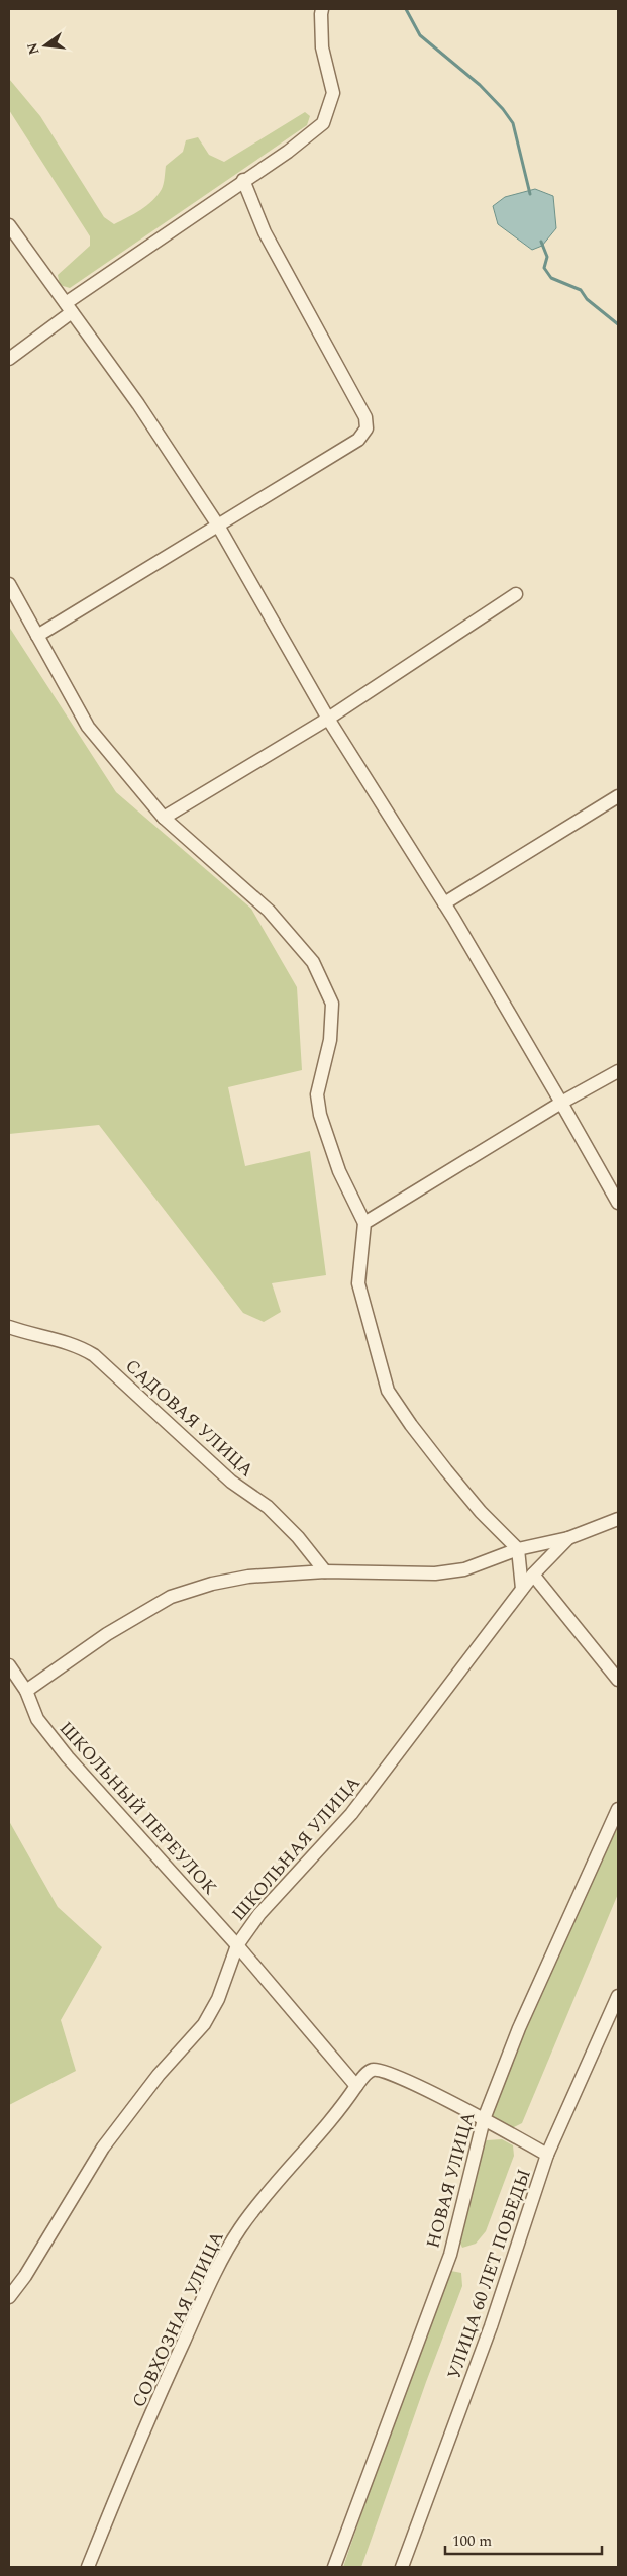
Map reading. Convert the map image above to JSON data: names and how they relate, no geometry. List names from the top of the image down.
{
  "streets": {
    "street": [
      "САДОВАЯ УЛИЦА",
      "ШКОЛЬНЫЙ ПЕРЕУЛОК",
      "ШКОЛЬНАЯ УЛИЦА",
      "НОВАЯ УЛИЦА",
      "УЛИЦА 60 ЛЕТ ПОБЕДЫ",
      "СОВХОЗНАЯ УЛИЦА"
    ]
  },
  "crossings": [
    ["ШКОЛЬНЫЙ ПЕРЕУЛОК", "ШКОЛЬНАЯ УЛИЦА"],
    ["ШКОЛЬНЫЙ ПЕРЕУЛОК", "СОВХОЗНАЯ УЛИЦА"]
  ],
  "scale_bar": "100 m",
  "north": "left"
}
